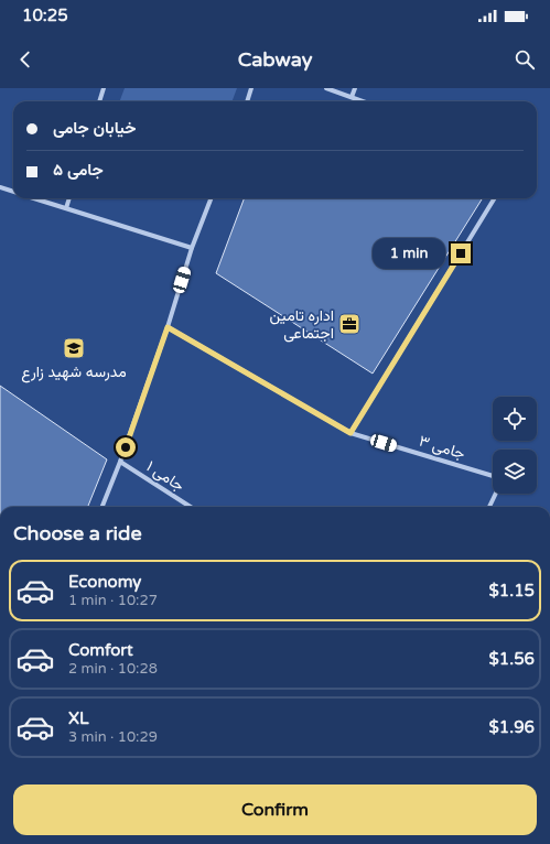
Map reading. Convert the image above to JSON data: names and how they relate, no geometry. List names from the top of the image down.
{
  "streets": {
    "street": ["جامی ۳", "جامی ۱"]
  },
  "places": {
    "office": ["اداره تامین اجتماعی"],
    "school or university": ["مدرسه شهید زارع"]
  },
  "page": {
    "status": "10:25",
    "header": "Cabway",
    "banner": ["خیابان جامی", "جامی ۵"],
    "bubble": "1 min",
    "heading": "Choose a ride",
    "list": [
      {
        "name": "Economy",
        "note": "1 min · 10:27",
        "value": "$1.15"
      },
      {
        "name": "Comfort",
        "note": "2 min · 10:28",
        "value": "$1.56"
      },
      {
        "name": "XL",
        "note": "3 min · 10:29",
        "value": "$1.96"
      }
    ],
    "buttons": "Confirm"
  }
}
